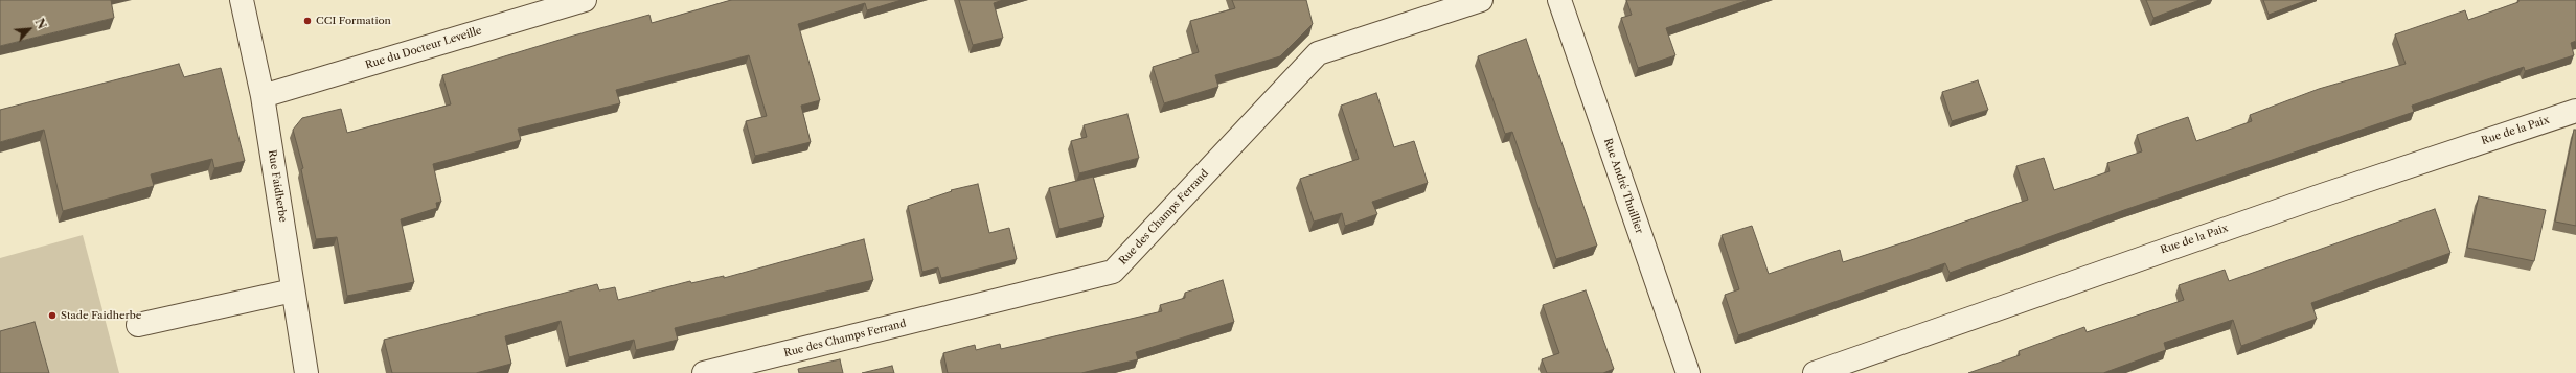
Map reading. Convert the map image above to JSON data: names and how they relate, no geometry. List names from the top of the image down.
{
  "streets": {
    "street": [
      "Rue du Docteur Leveille",
      "Rue de la Paix",
      "Rue Faidherbe",
      "Rue André Thuillier",
      "Rue des Champs Ferrand"
    ]
  },
  "crossings": [
    ["Rue du Docteur Leveille", "Rue Faidherbe"]
  ],
  "places": ["CCI Formation", "Stade Faidherbe"],
  "north": "top right"
}
